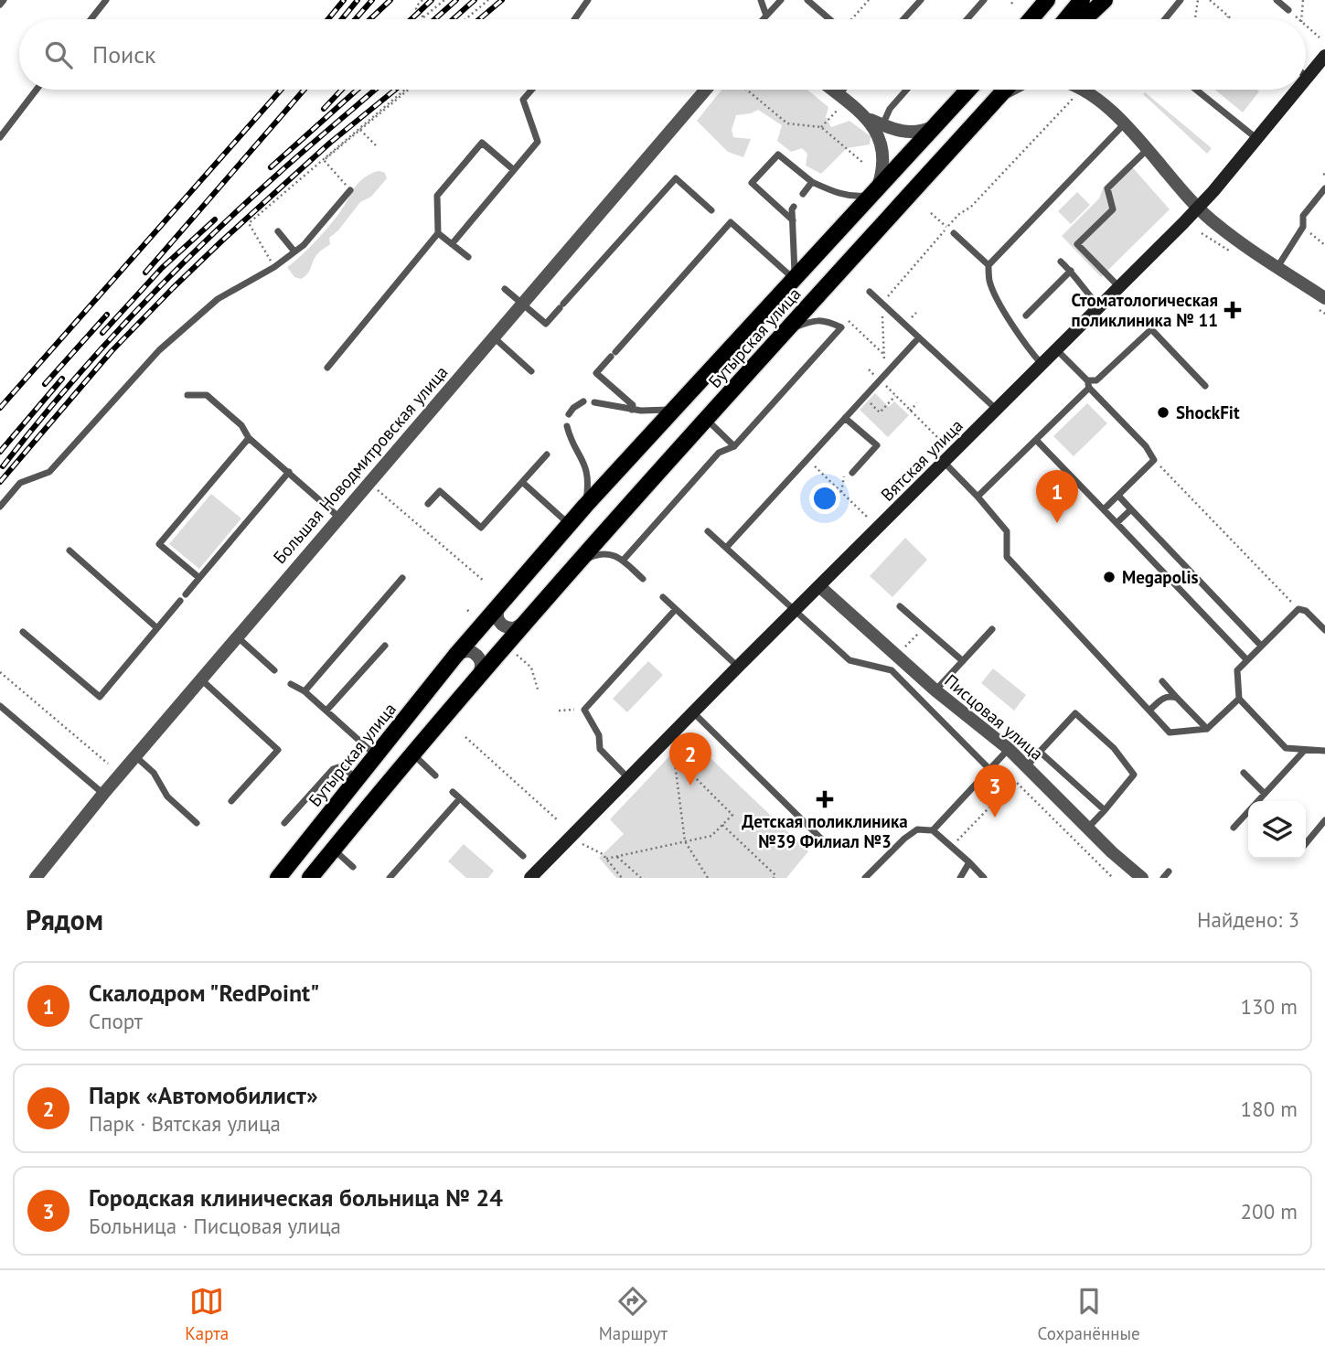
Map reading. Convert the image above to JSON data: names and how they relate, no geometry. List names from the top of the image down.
{
  "streets": {
    "main road": ["Бутырская улица"],
    "street": ["Вятская улица", "Большая Новодмитровская улица", "Писцовая улица"]
  },
  "crossings": [
    ["Вятская улица", "Писцовая улица"]
  ],
  "places": {
    "health": ["Стоматологическая поликлиника № 11", "Детская поликлиника №39 Филиал №3"],
    "other": ["ShockFit", "Megapolis"]
  },
  "page": {
    "search": "Поиск",
    "pins": ["1", "2", "3"],
    "heading": ["Рядом", "Найдено: 3"],
    "list": [
      {
        "mark": "1",
        "name": "Скалодром \"RedPoint\"",
        "note": "Спорт",
        "value": "130 m"
      },
      {
        "mark": "2",
        "name": "Парк «Автомобилист»",
        "note": "Парк · Вятская улица",
        "value": "180 m"
      },
      {
        "mark": "3",
        "name": "Городская клиническая больница № 24",
        "note": "Больница · Писцовая улица",
        "value": "200 m"
      }
    ],
    "nav": ["Карта", "Маршрут", "Сохранённые"]
  }
}
